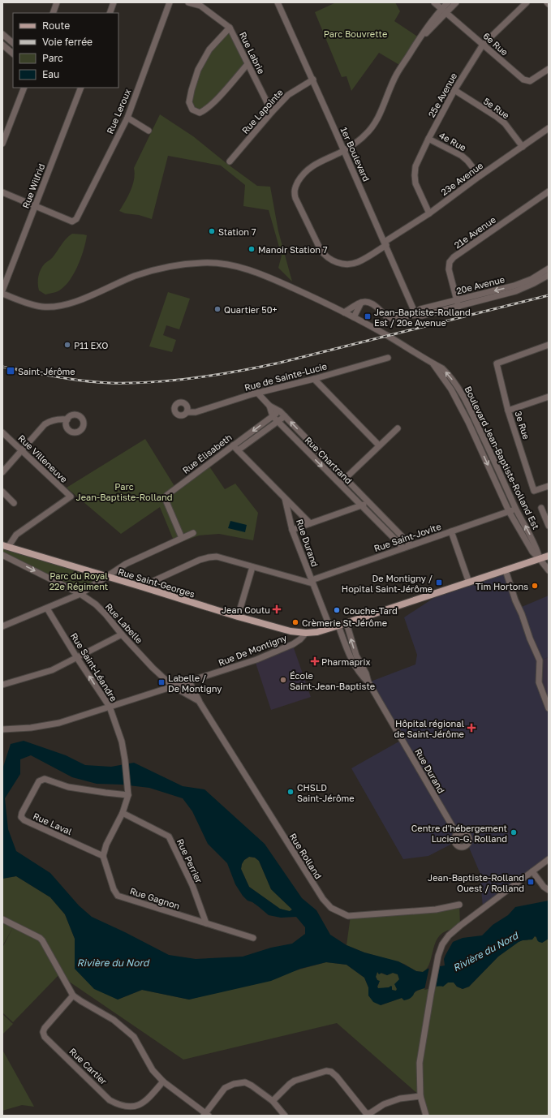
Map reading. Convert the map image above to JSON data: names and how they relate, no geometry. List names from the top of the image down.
{
  "streets": {
    "main road": ["Rue Saint-Georges"],
    "street": [
      "6e Rue",
      "Rue Labrie",
      "25e Avenue",
      "5e Rue",
      "Rue Leroux",
      "Rue Lapointe",
      "4e Rue",
      "1er Boulevard",
      "23e Avenue",
      "Rue Wilfrid",
      "21e Avenue",
      "20e Avenue",
      "Rue de Sainte-Lucie",
      "3e Rue",
      "Rue Élisabeth",
      "Boulevard Jean-Baptiste-Rolland Est",
      "Rue Villeneuve",
      "Rue Chartrand",
      "Rue Saint-Jovite",
      "Rue Durand",
      "Rue Labelle",
      "Rue De Montigny",
      "Rue Saint-Léandre",
      "Rue Laval",
      "Rue Rolland",
      "Rue Perrier",
      "Rue Gagnon",
      "Rue Cartier"
    ]
  },
  "crossings": [
    ["6e Rue", "25e Avenue"],
    ["6e Rue", "23e Avenue"],
    ["Rue Labrie", "Rue Lapointe"],
    ["25e Avenue", "5e Rue"],
    ["25e Avenue", "4e Rue"],
    ["25e Avenue", "23e Avenue"],
    ["5e Rue", "23e Avenue"],
    ["Rue Leroux", "Rue Wilfrid"],
    ["Rue Lapointe", "1er Boulevard"],
    ["4e Rue", "23e Avenue"],
    ["1er Boulevard", "23e Avenue"],
    ["1er Boulevard", "20e Avenue"],
    ["21e Avenue", "20e Avenue"],
    ["Rue de Sainte-Lucie", "Rue Chartrand"],
    ["Rue Élisabeth", "Rue Chartrand"],
    ["Rue Élisabeth", "Rue Durand"],
    ["Boulevard Jean-Baptiste-Rolland Est", "Rue Saint-Jovite"],
    ["Rue Villeneuve", "Rue Saint-Georges"],
    ["Rue Chartrand", "Rue Saint-Jovite"],
    ["Rue Saint-Jovite", "Rue Durand"],
    ["Rue Saint-Georges", "Rue De Montigny"],
    ["Rue Labelle", "Rue De Montigny"],
    ["Rue Labelle", "Rue Rolland"],
    ["Rue De Montigny", "Rue Saint-Léandre"],
    ["Rue De Montigny", "Rue Rolland"],
    ["Rue Saint-Léandre", "Rue Laval"],
    ["Rue Laval", "Rue Gagnon"],
    ["Rue Perrier", "Rue Gagnon"]
  ],
  "one_way": ["Rue Labelle"],
  "water": ["Rivière du Nord"],
  "parks": ["Parc Bouvrette", "Parc Jean-Baptiste-Rolland", "Parc du Royal 22e Régiment"],
  "places": {
    "other": [
      "Station 7",
      "Manoir Station 7",
      "Quartier 50+",
      "P11 EXO",
      "Tim Hortons",
      "Couche-Tard",
      "Crèmerie St-Jérôme",
      "École Saint-Jean-Baptiste",
      "CHSLD Saint-Jérôme",
      "Centre d'hébergement Lucien-G. Rolland"
    ],
    "transit": [
      "Jean-Baptiste-Rolland Est / 20e Avenue",
      "Saint-Jérôme",
      "De Montigny / Hopital Saint-Jérôme",
      "Labelle / De Montigny",
      "Jean-Baptiste-Rolland Ouest / Rolland"
    ],
    "health": ["Jean Coutu", "Pharmaprix", "Hôpital régional de Saint-Jérôme"]
  },
  "legend": [
    "Route",
    "Voie ferrée",
    "Parc",
    "Eau"
  ]
}
